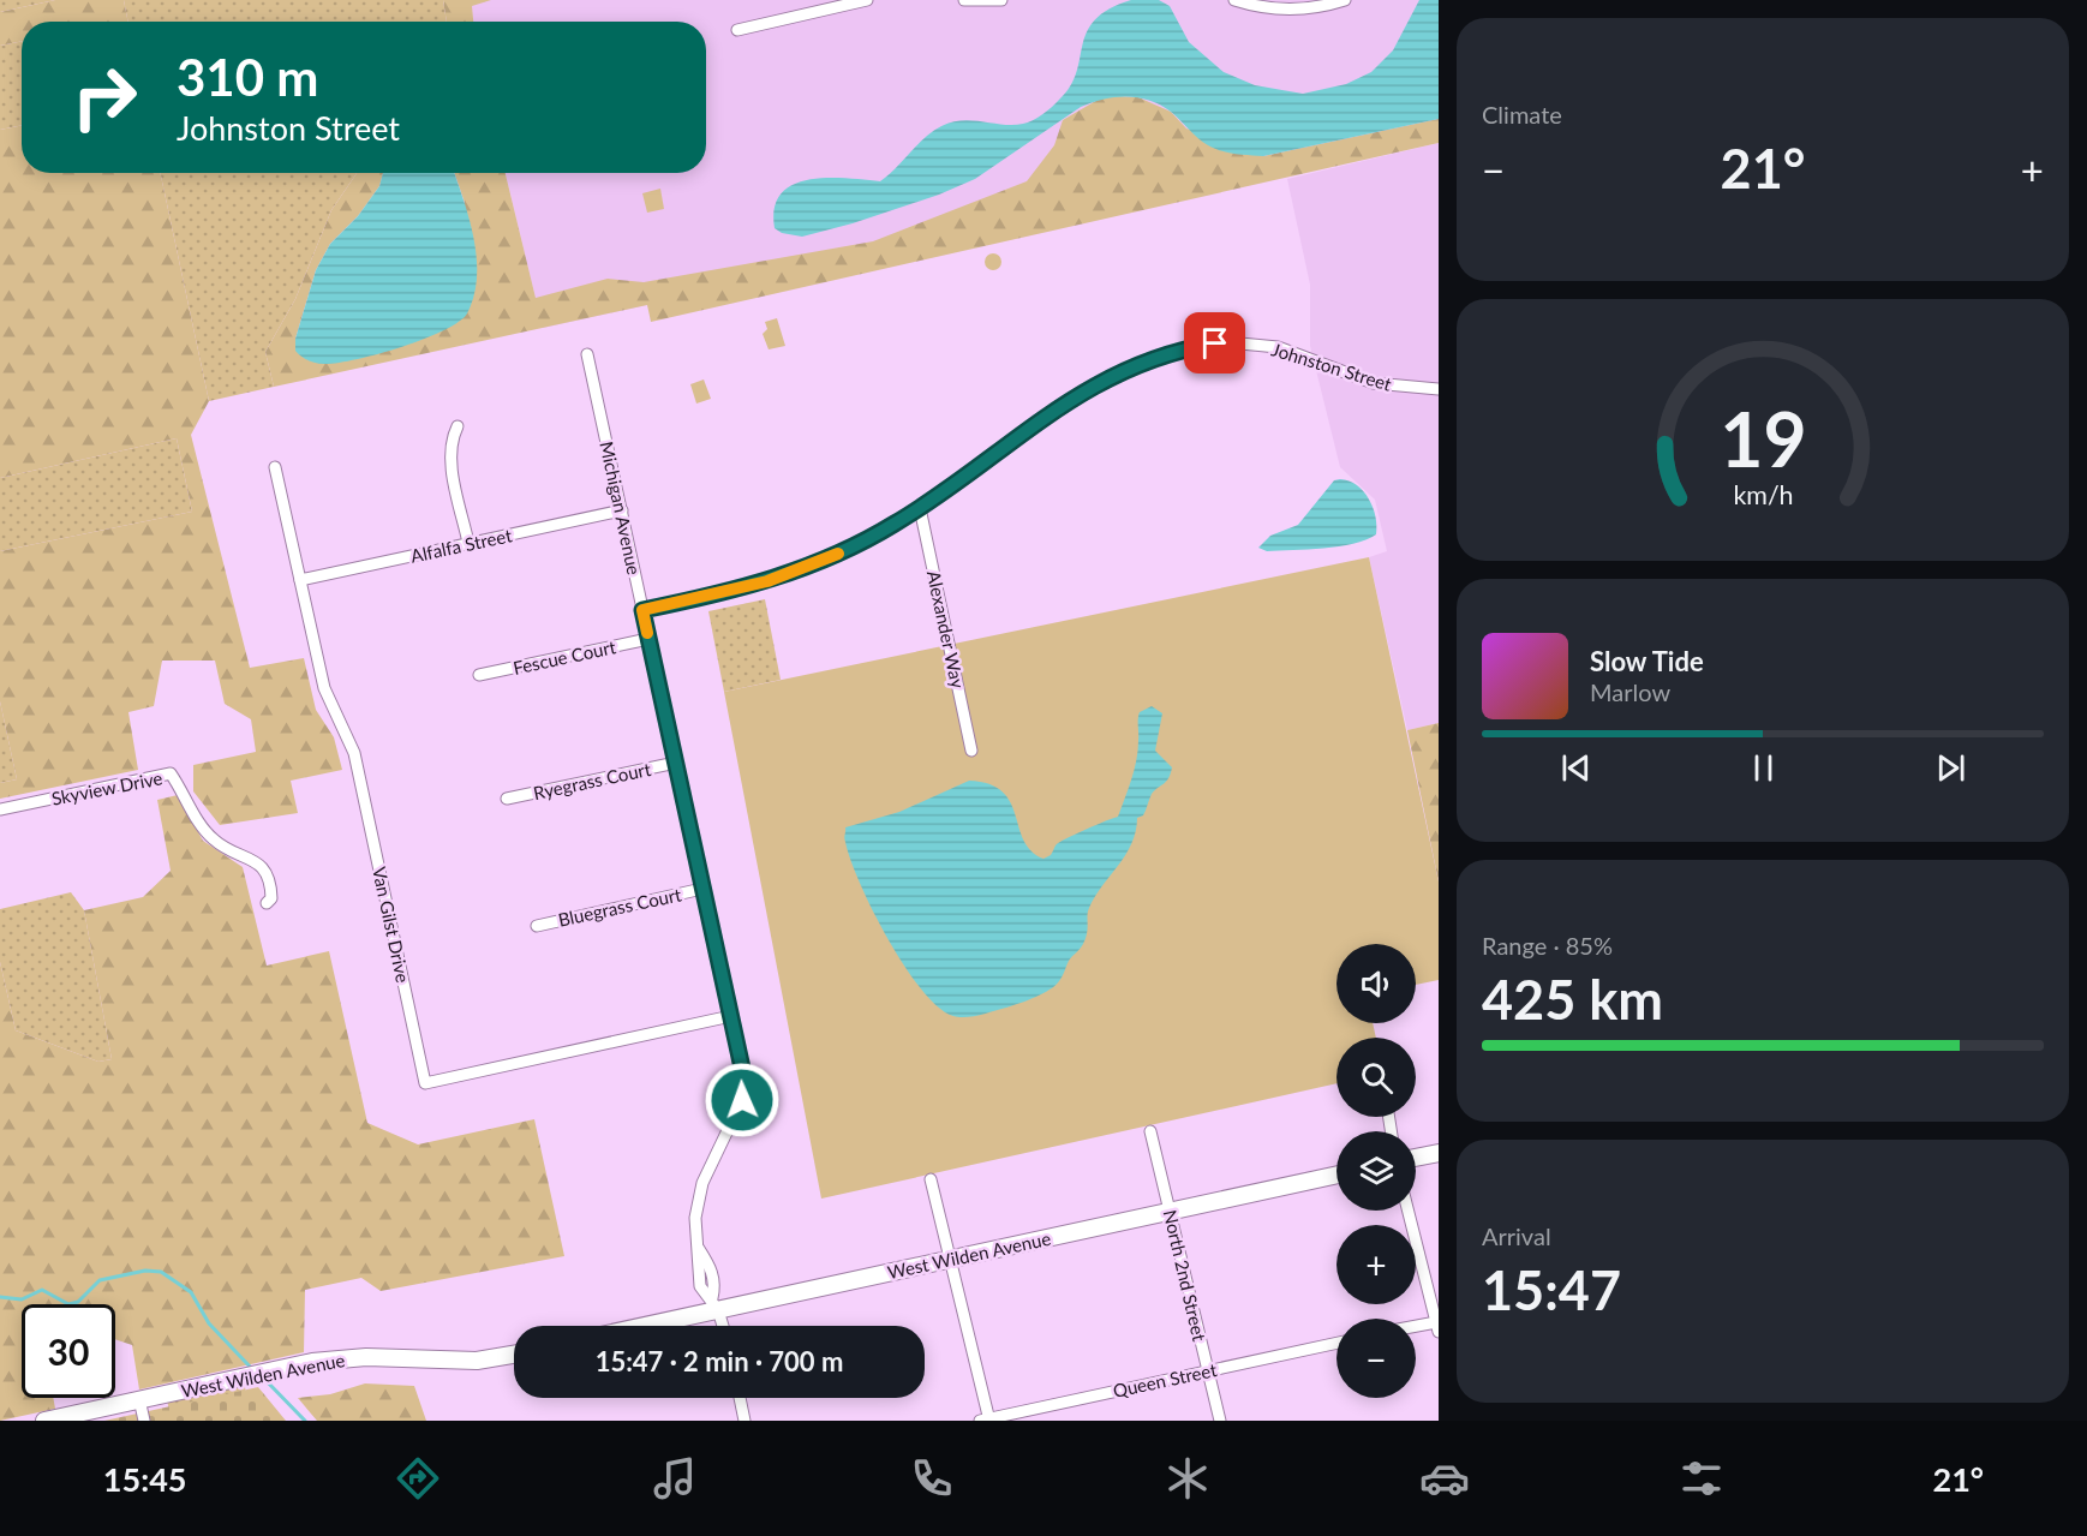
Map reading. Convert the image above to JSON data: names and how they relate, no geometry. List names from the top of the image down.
{
  "streets": {
    "street": [
      "Johnston Street",
      "Michigan Avenue",
      "Alfalfa Street",
      "Alexander Way",
      "Fescue Court",
      "Ryegrass Court",
      "Skyview Drive",
      "Bluegrass Court",
      "Van Gilst Drive",
      "West Wilden Avenue",
      "North 2nd Street",
      "Queen Street"
    ]
  },
  "crossings": [
    ["Johnston Street", "Michigan Avenue"],
    ["Johnston Street", "Alexander Way"],
    ["Michigan Avenue", "Alfalfa Street"],
    ["Michigan Avenue", "Fescue Court"],
    ["Michigan Avenue", "Ryegrass Court"],
    ["Michigan Avenue", "Bluegrass Court"],
    ["Michigan Avenue", "Van Gilst Drive"],
    ["Michigan Avenue", "West Wilden Avenue"],
    ["Alfalfa Street", "Van Gilst Drive"],
    ["West Wilden Avenue", "North 2nd Street"],
    ["North 2nd Street", "Queen Street"]
  ],
  "page": {
    "tile": [
      "Climate",
      ["Range · 85%", "425 km"],
      ["Arrival", "15:47"]
    ],
    "turn": ["310 m", "Johnston Street"],
    "heat": ["−", "21°", "+"],
    "song": ["Slow Tide", "Marlow"],
    "map_buttons": ["+", "−"],
    "limit": "30",
    "trip": "15:47 · 2 min · 700 m",
    "tabs": ["15:45", "21°"],
    "gauge": ["19", "km/h"]
  }
}
